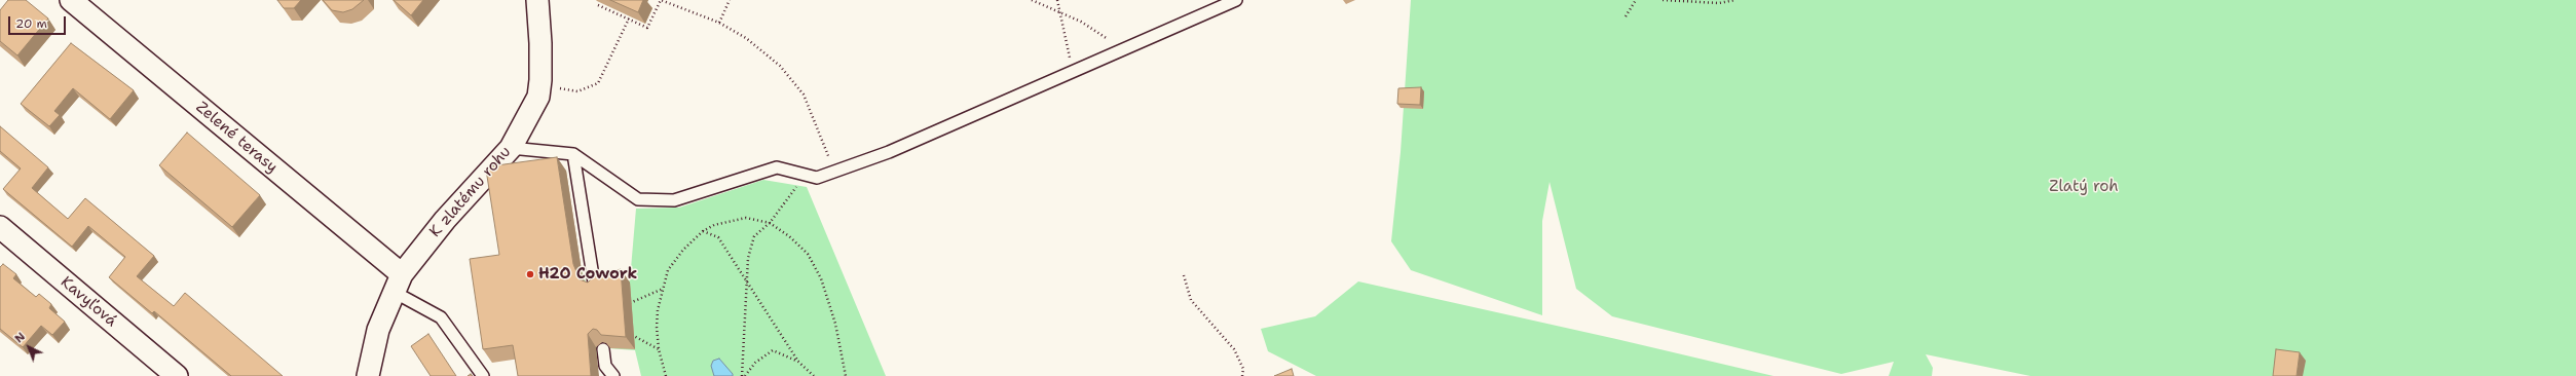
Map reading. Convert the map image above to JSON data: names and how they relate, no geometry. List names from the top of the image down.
{
  "streets": {
    "street": ["Zelené terasy", "K zlatému rohu", "Kavyľová"]
  },
  "crossings": [
    ["Zelené terasy", "K zlatému rohu"]
  ],
  "parks": ["Zlatý roh"],
  "places": ["H2O Cowork"],
  "scale_bar": "20 m",
  "north": "top left"
}
